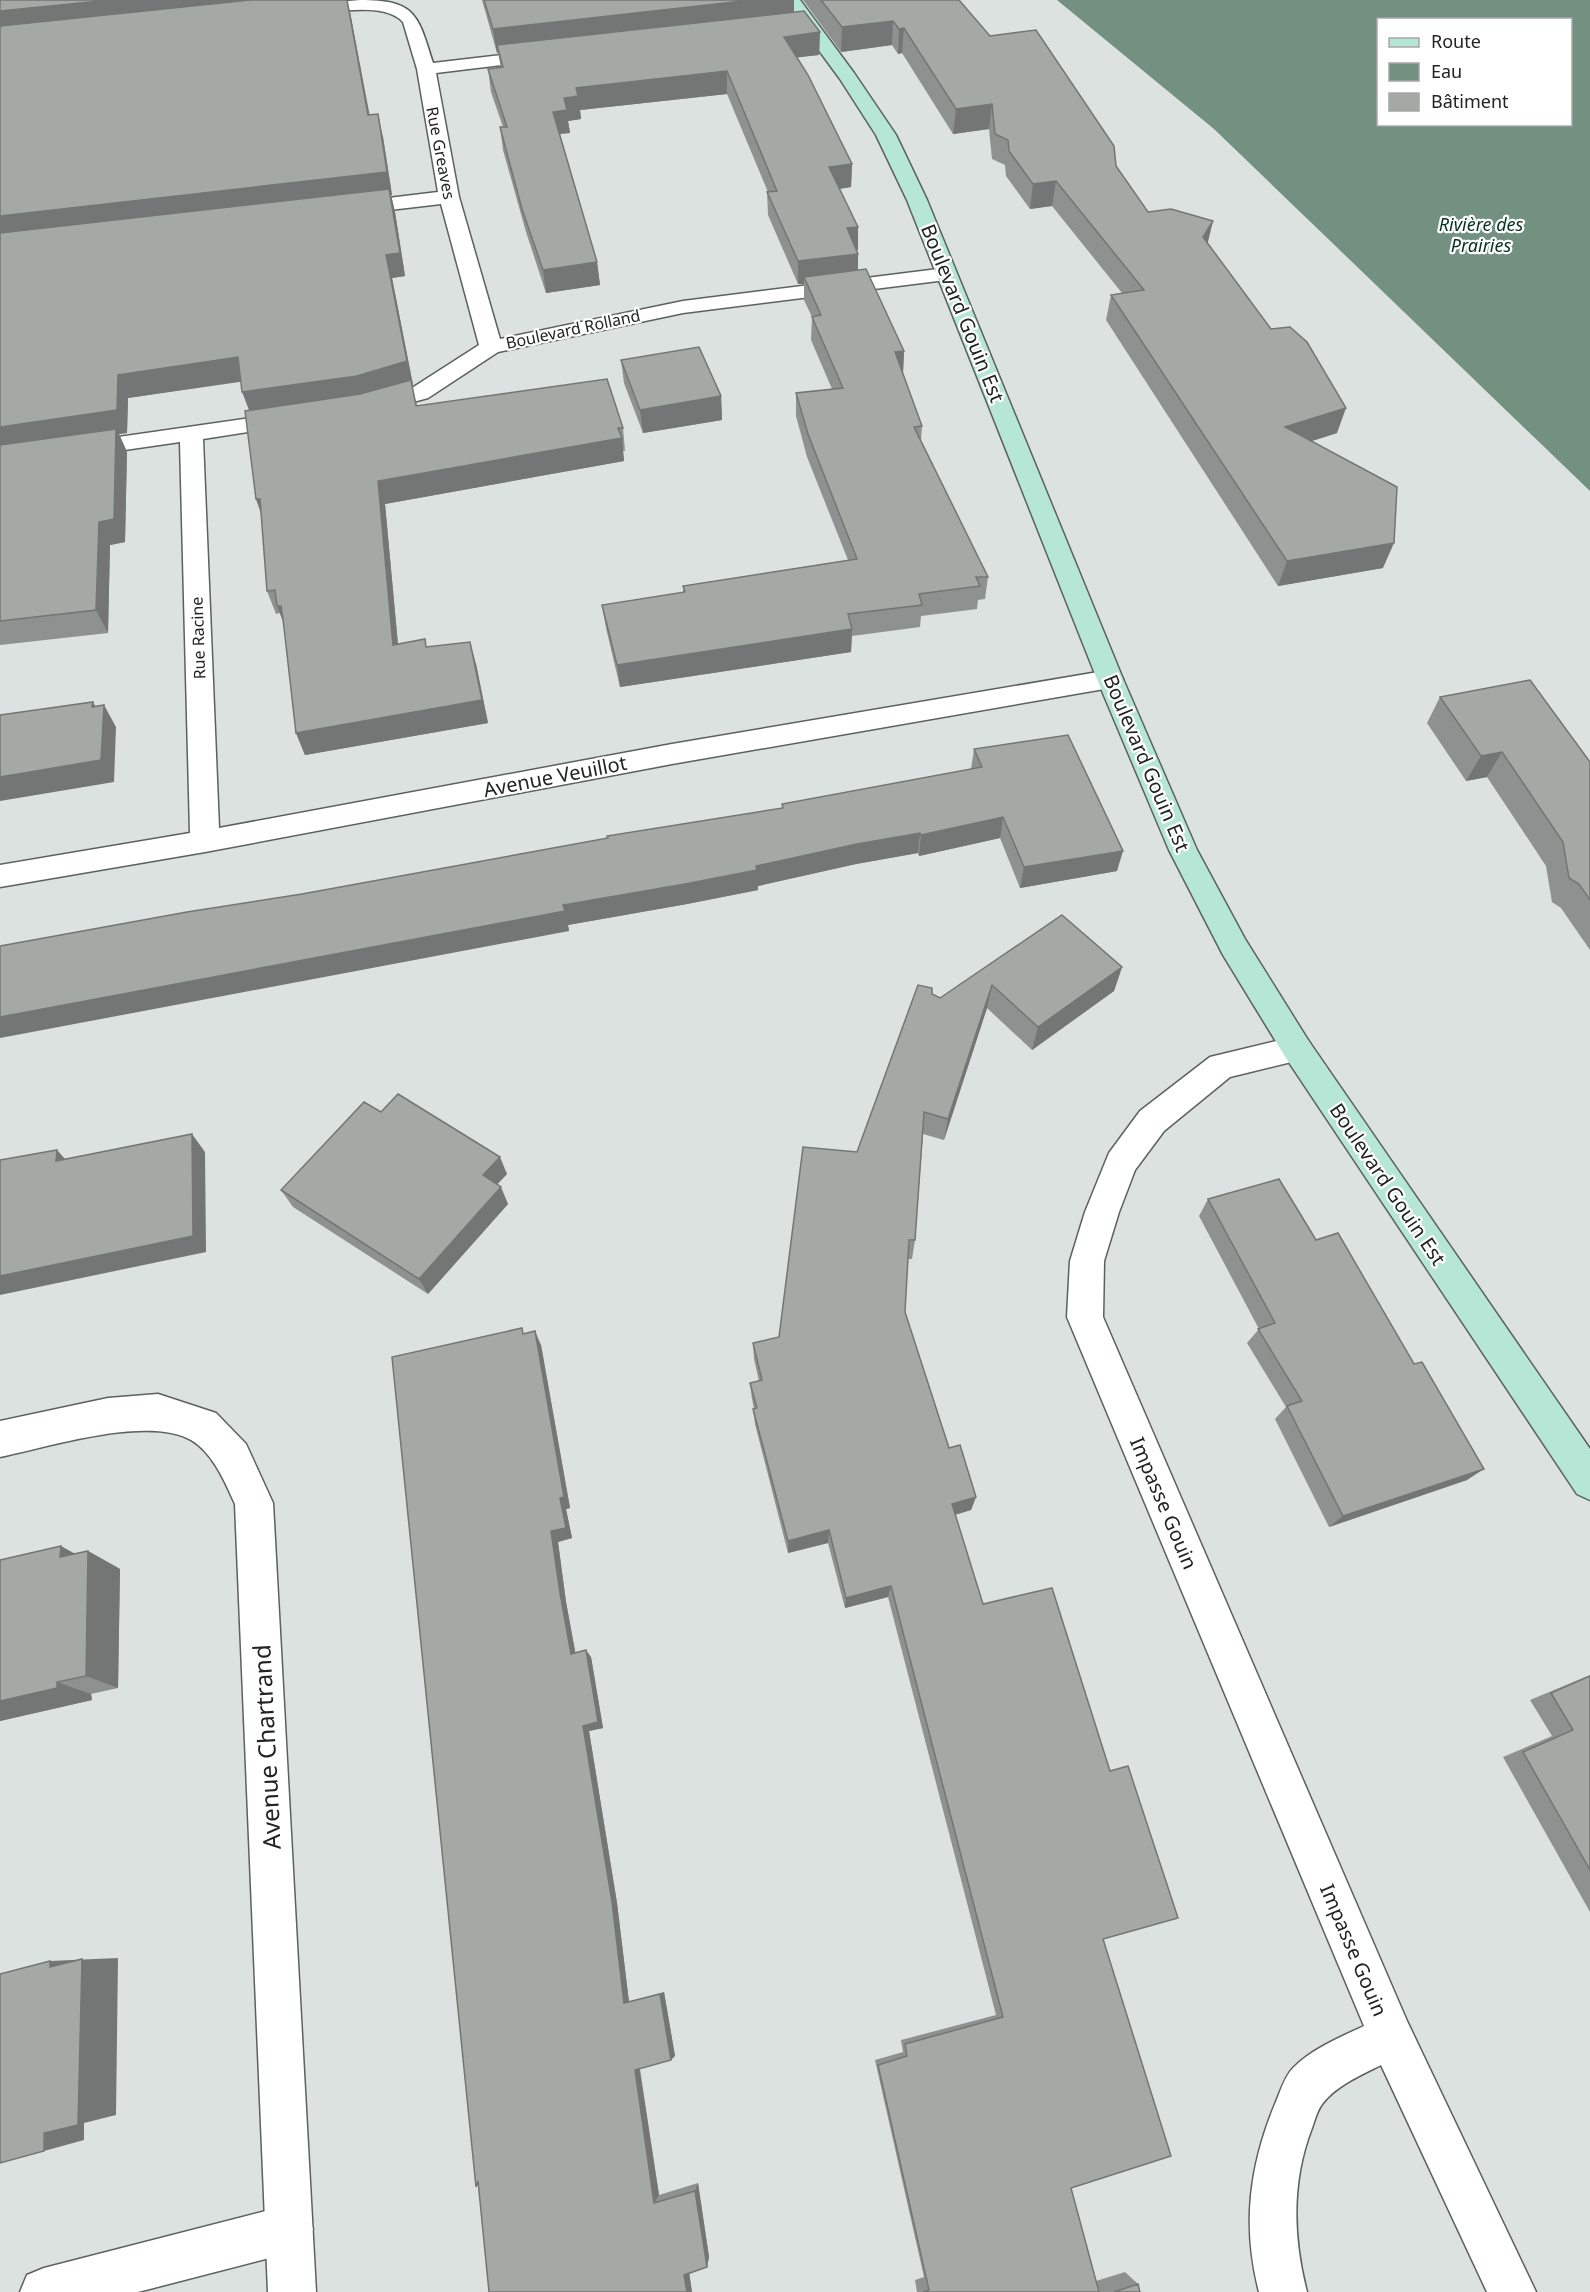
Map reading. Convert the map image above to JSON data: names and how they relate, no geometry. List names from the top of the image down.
{
  "streets": {
    "street": [
      "Rue Greaves",
      "Boulevard Gouin Est",
      "Boulevard Rolland",
      "Rue Racine",
      "Avenue Veuillot",
      "Impasse Gouin",
      "Avenue Chartrand"
    ]
  },
  "crossings": [
    ["Rue Greaves", "Boulevard Rolland"],
    ["Boulevard Gouin Est", "Boulevard Rolland"],
    ["Boulevard Gouin Est", "Avenue Veuillot"],
    ["Boulevard Gouin Est", "Impasse Gouin"],
    ["Rue Racine", "Avenue Veuillot"]
  ],
  "water": ["Rivière des Prairies"],
  "legend": ["Route", "Eau", "Bâtiment"]
}
